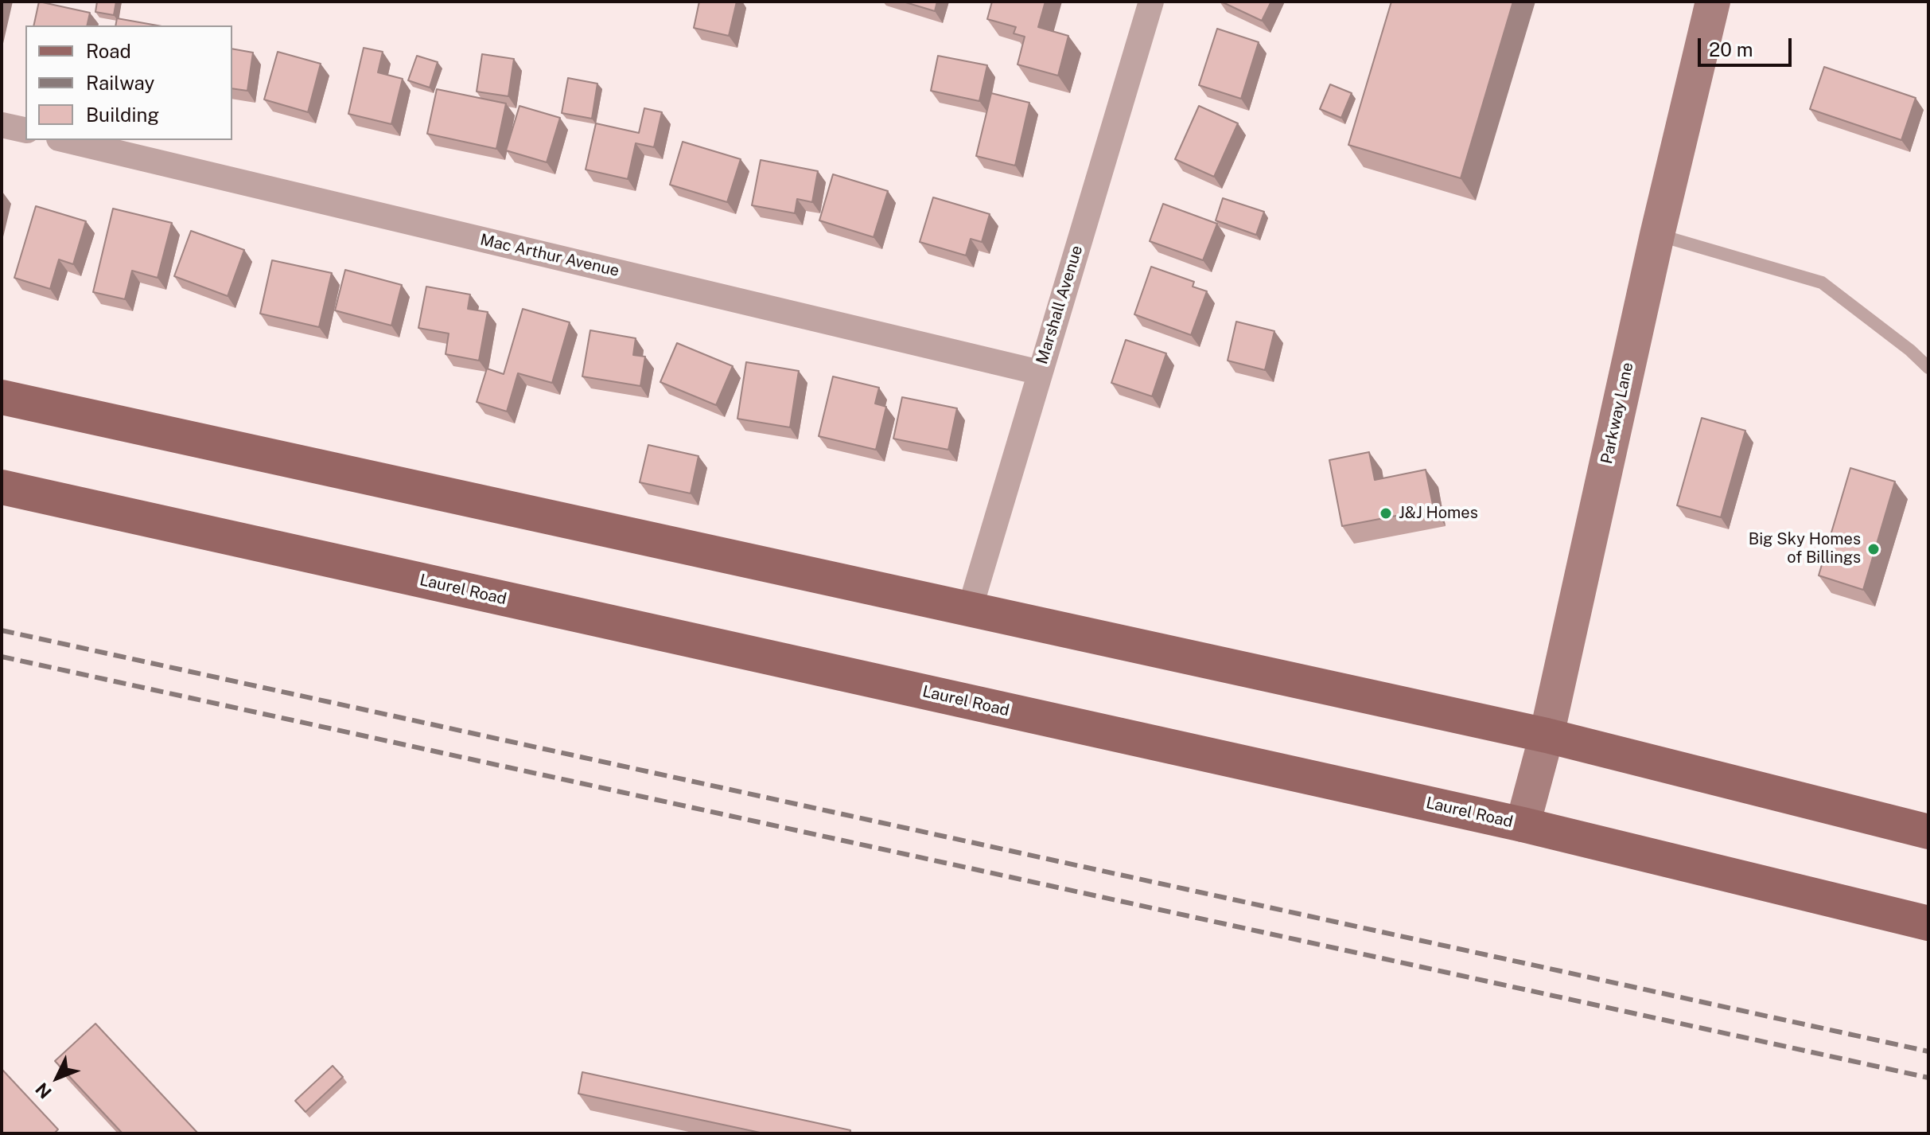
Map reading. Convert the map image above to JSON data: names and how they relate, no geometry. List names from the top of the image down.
{
  "streets": {
    "main road": ["Parkway Lane", "Laurel Road"],
    "street": ["Mac Arthur Avenue", "Marshall Avenue"]
  },
  "crossings": [
    ["Mac Arthur Avenue", "Marshall Avenue"],
    ["Parkway Lane", "Laurel Road"]
  ],
  "places": ["J&J Homes", "Big Sky Homes of Billings"],
  "legend": ["Road", "Railway", "Building"],
  "scale_bar": "20 m",
  "north": "bottom left"
}
